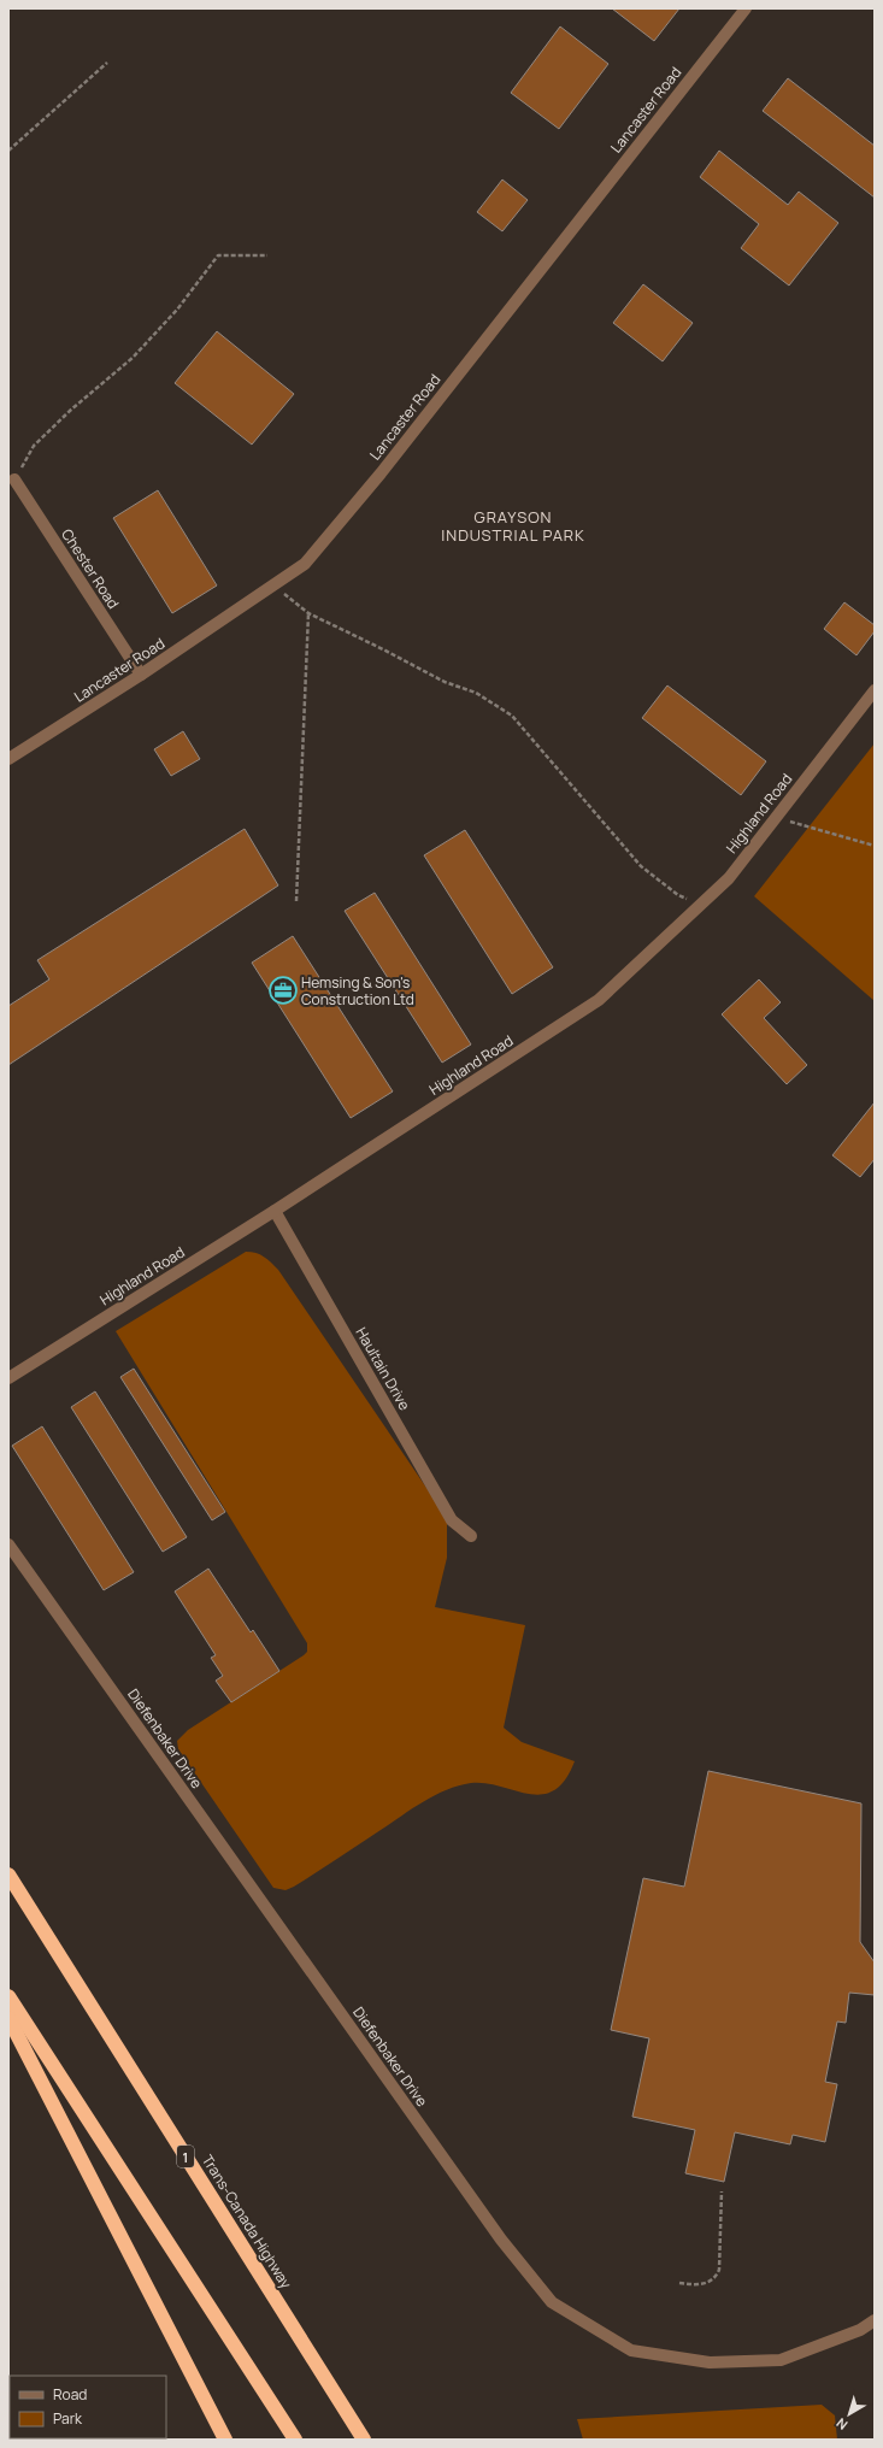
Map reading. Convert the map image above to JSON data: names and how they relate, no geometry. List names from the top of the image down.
{
  "streets": {
    "highway": ["1", "Trans-Canada Highway"],
    "street": [
      "Lancaster Road",
      "Chester Road",
      "Highland Road",
      "Haultain Drive",
      "Diefenbaker Drive"
    ]
  },
  "crossings": [
    ["Lancaster Road", "Chester Road"],
    ["Highland Road", "Haultain Drive"]
  ],
  "districts": ["GRAYSON INDUSTRIAL PARK"],
  "places": {
    "office": ["Hemsing & Son's Construction Ltd"]
  },
  "legend": ["Road", "Park"],
  "north": "bottom left"
}
